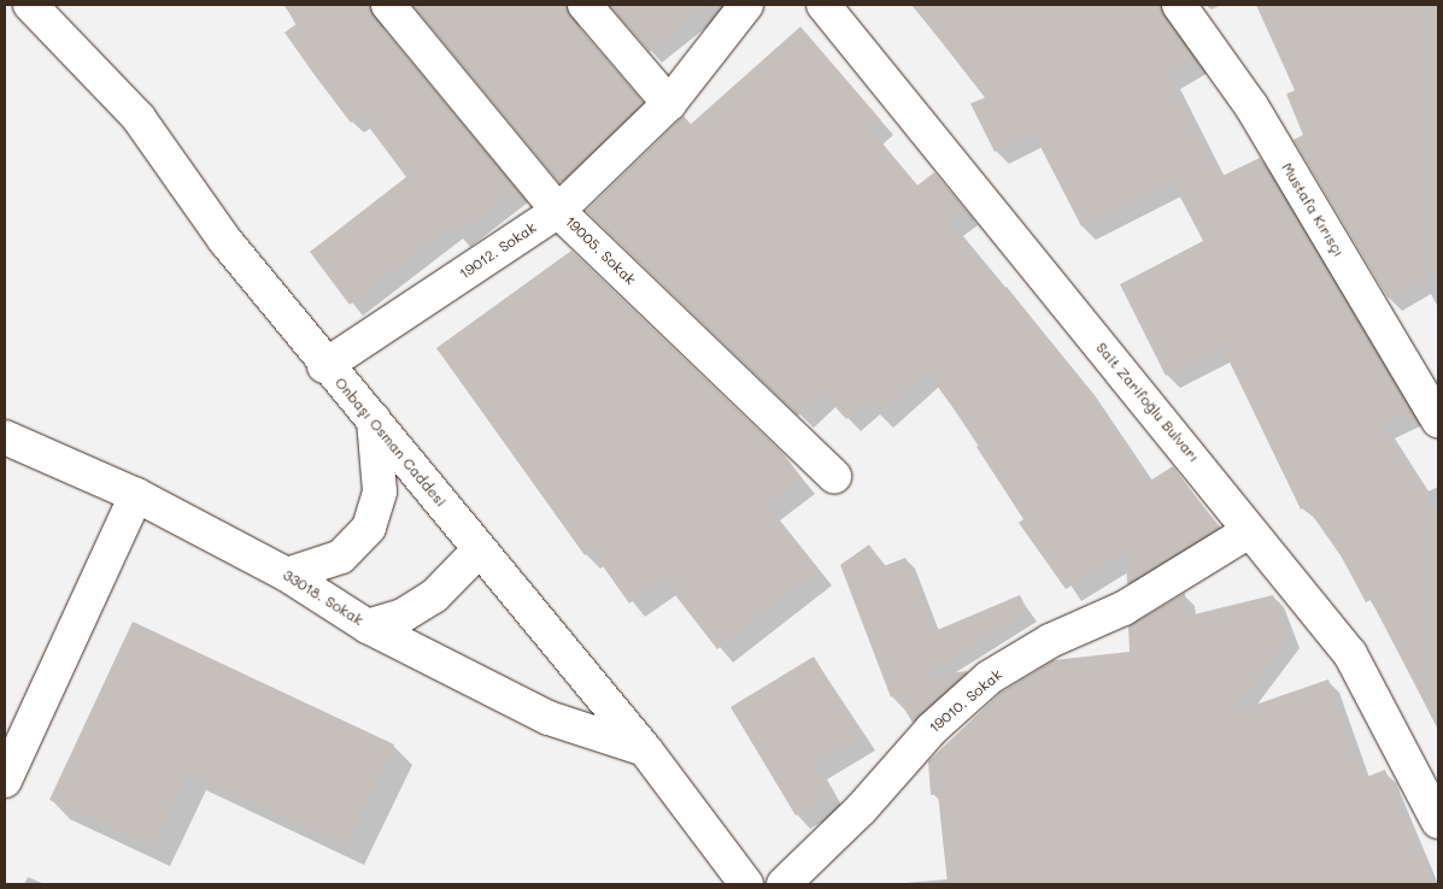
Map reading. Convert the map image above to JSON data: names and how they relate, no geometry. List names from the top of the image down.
{
  "streets": {
    "street": [
      "Mustafa Kırısçı",
      "19012. Sokak",
      "19005. Sokak",
      "Sait Zarifoğlu Bulvarı",
      "Onbaşı Osman Caddesi",
      "33018. Sokak",
      "19010. Sokak"
    ]
  },
  "crossings": [
    ["19012. Sokak", "19005. Sokak"],
    ["19012. Sokak", "Onbaşı Osman Caddesi"],
    ["Sait Zarifoğlu Bulvarı", "19010. Sokak"],
    ["Onbaşı Osman Caddesi", "33018. Sokak"]
  ]
}
